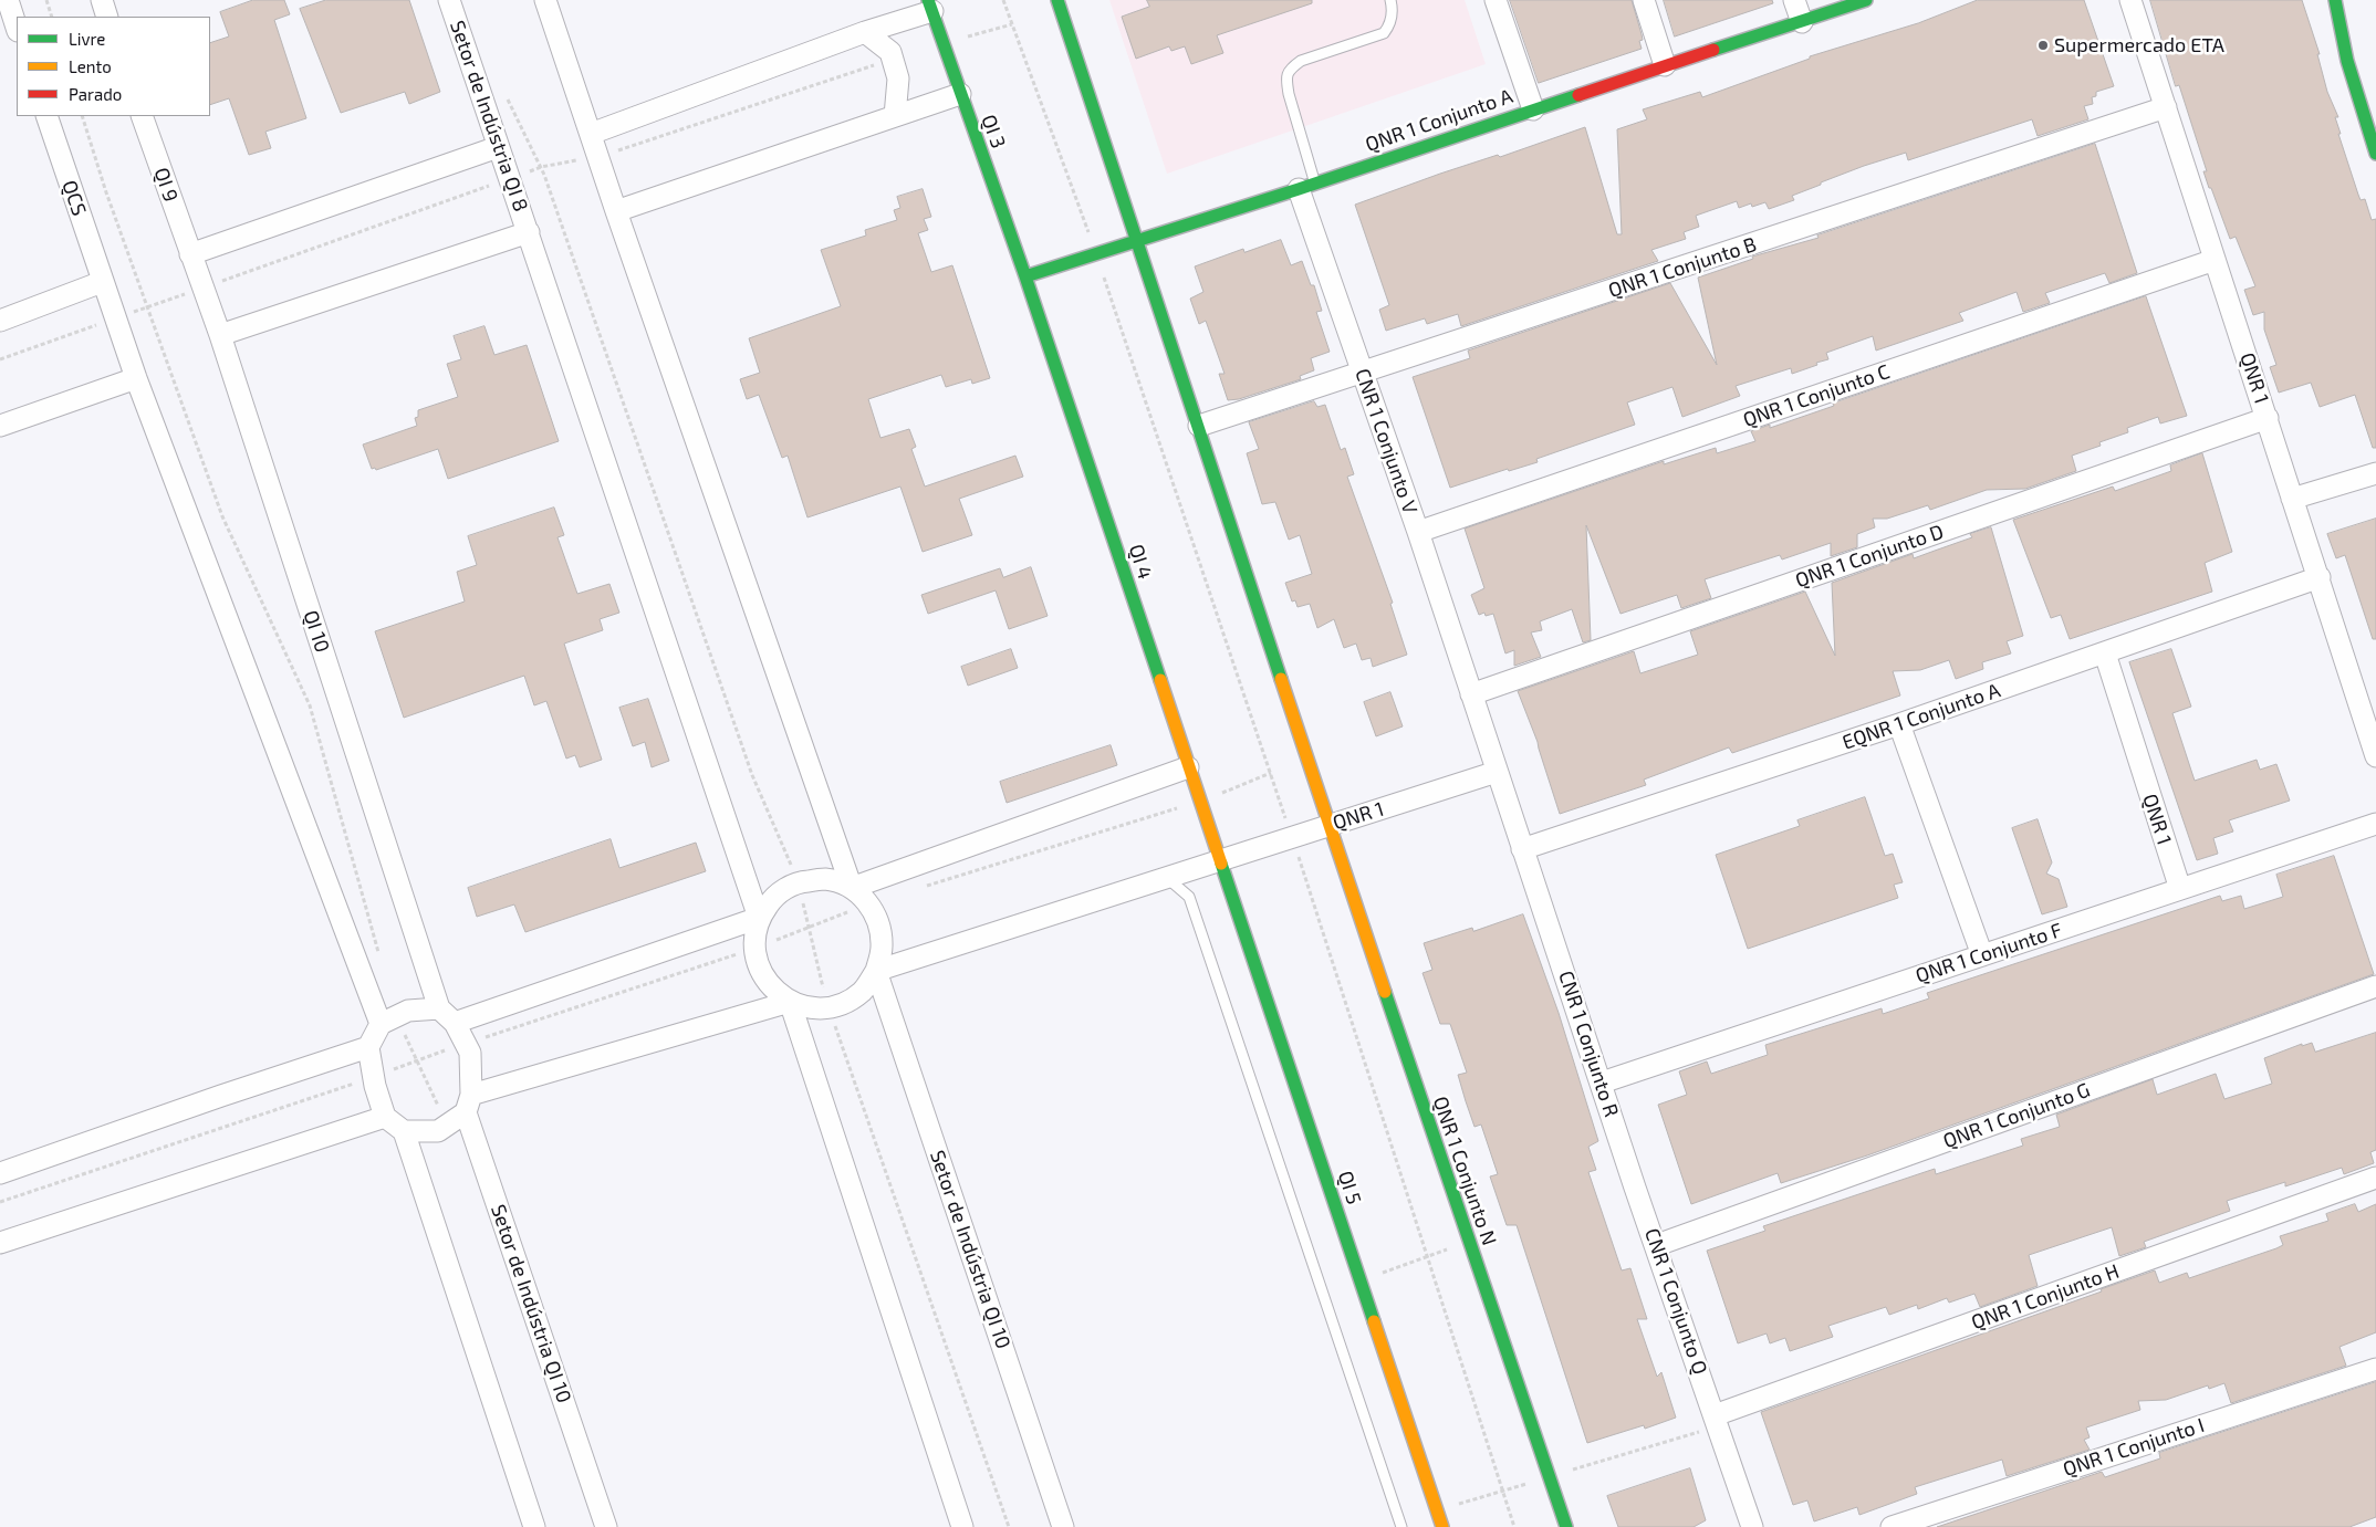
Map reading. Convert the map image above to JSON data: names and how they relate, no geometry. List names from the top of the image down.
{
  "streets": {
    "street": [
      "Setor de Indústria QI 8",
      "QNR 1 Conjunto A",
      "QI 3",
      "QI 9",
      "QCS",
      "QNR 1 Conjunto B",
      "QNR 1",
      "QNR 1 Conjunto C",
      "CNR 1 Conjunto V",
      "QNR 1 Conjunto D",
      "QI 4",
      "QI 10",
      "EQNR 1 Conjunto A",
      "QNR 1 Conjunto F",
      "CNR 1 Conjunto R",
      "QNR 1 Conjunto G",
      "QNR 1 Conjunto N",
      "QI 5",
      "Setor de Indústria QI 10",
      "QNR 1 Conjunto H",
      "CNR 1 Conjunto Q",
      "QNR 1 Conjunto I"
    ]
  },
  "crossings": [
    ["QNR 1 Conjunto A", "QI 3"],
    ["QNR 1 Conjunto A", "CNR 1 Conjunto V"],
    ["QNR 1 Conjunto A", "QI 4"],
    ["QNR 1 Conjunto A", "QNR 1 Conjunto N"],
    ["QI 3", "QI 4"],
    ["QI 9", "QI 10"],
    ["QNR 1 Conjunto B", "QNR 1"],
    ["QNR 1 Conjunto B", "CNR 1 Conjunto V"],
    ["QNR 1 Conjunto B", "QNR 1 Conjunto N"],
    ["QNR 1", "QNR 1 Conjunto C"],
    ["QNR 1", "QNR 1 Conjunto D"],
    ["QNR 1", "QI 4"],
    ["QNR 1", "EQNR 1 Conjunto A"],
    ["QNR 1", "QNR 1 Conjunto F"],
    ["QNR 1", "QNR 1 Conjunto N"],
    ["QNR 1", "QI 5"],
    ["QNR 1", "Setor de Indústria QI 10"],
    ["QNR 1 Conjunto C", "CNR 1 Conjunto V"],
    ["CNR 1 Conjunto V", "QNR 1 Conjunto D"],
    ["QI 4", "QI 5"],
    ["EQNR 1 Conjunto A", "CNR 1 Conjunto R"],
    ["QNR 1 Conjunto F", "CNR 1 Conjunto R"],
    ["CNR 1 Conjunto R", "CNR 1 Conjunto Q"],
    ["QNR 1 Conjunto G", "CNR 1 Conjunto Q"],
    ["QNR 1 Conjunto H", "CNR 1 Conjunto Q"]
  ],
  "places": ["Supermercado ETA"],
  "legend": ["Livre", "Lento", "Parado"]
}
